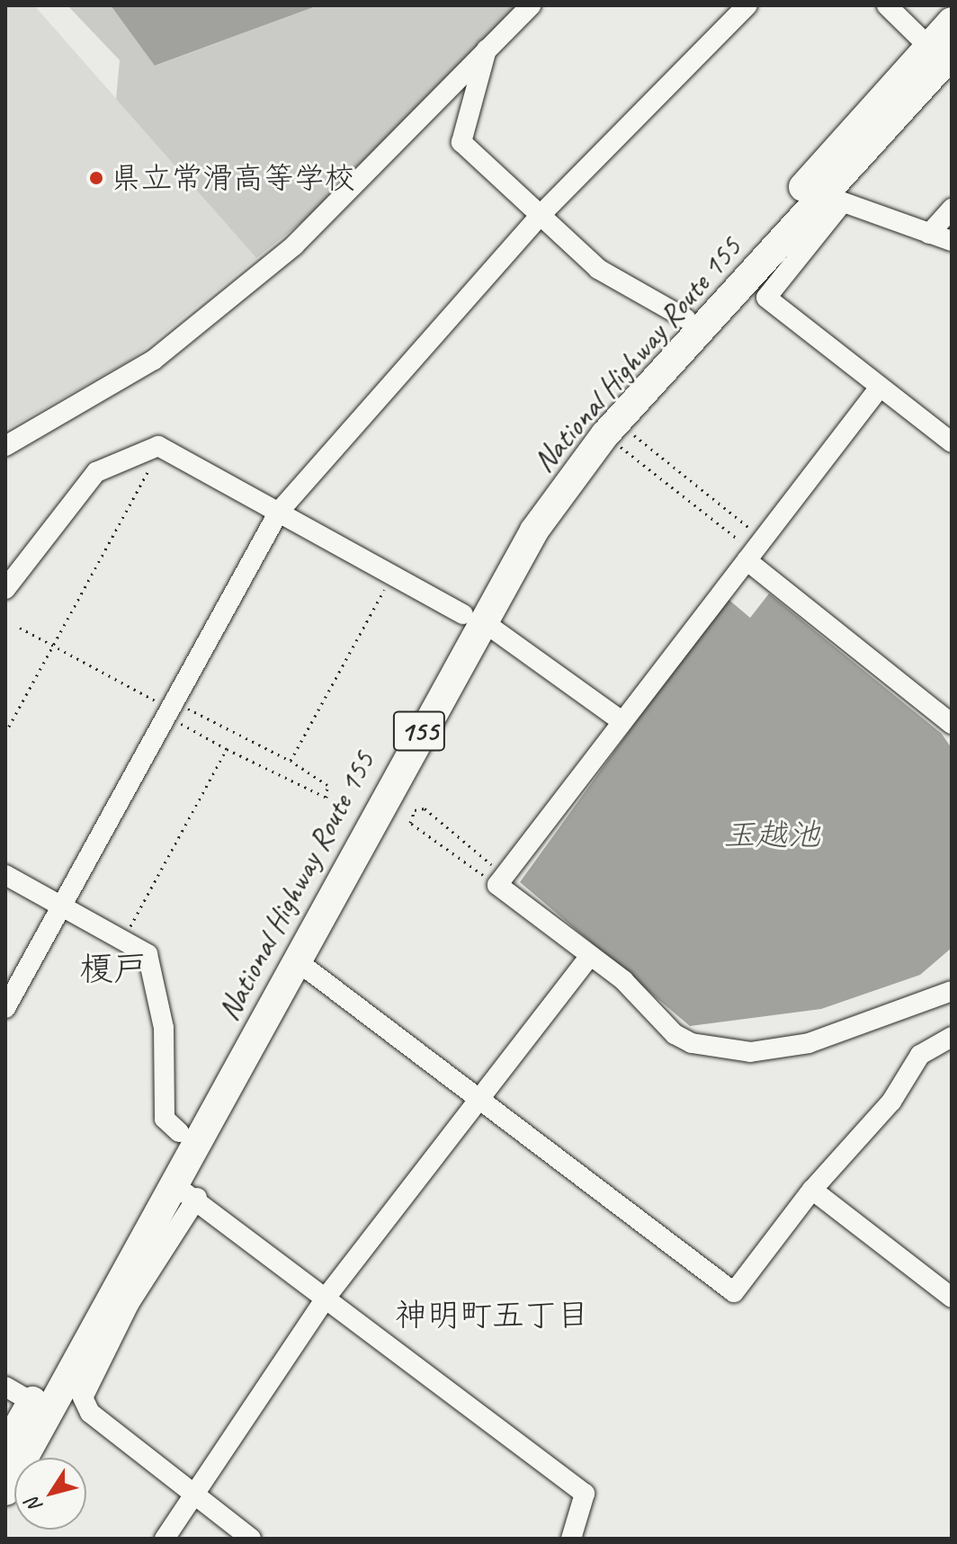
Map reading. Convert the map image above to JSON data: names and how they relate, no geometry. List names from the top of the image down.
{
  "streets": {
    "highway": ["National Highway Route 155", "155"]
  },
  "districts": ["榎戸", "神明町五丁目"],
  "water": ["玉越池"],
  "places": ["県立常滑高等学校"],
  "north": "bottom left"
}
